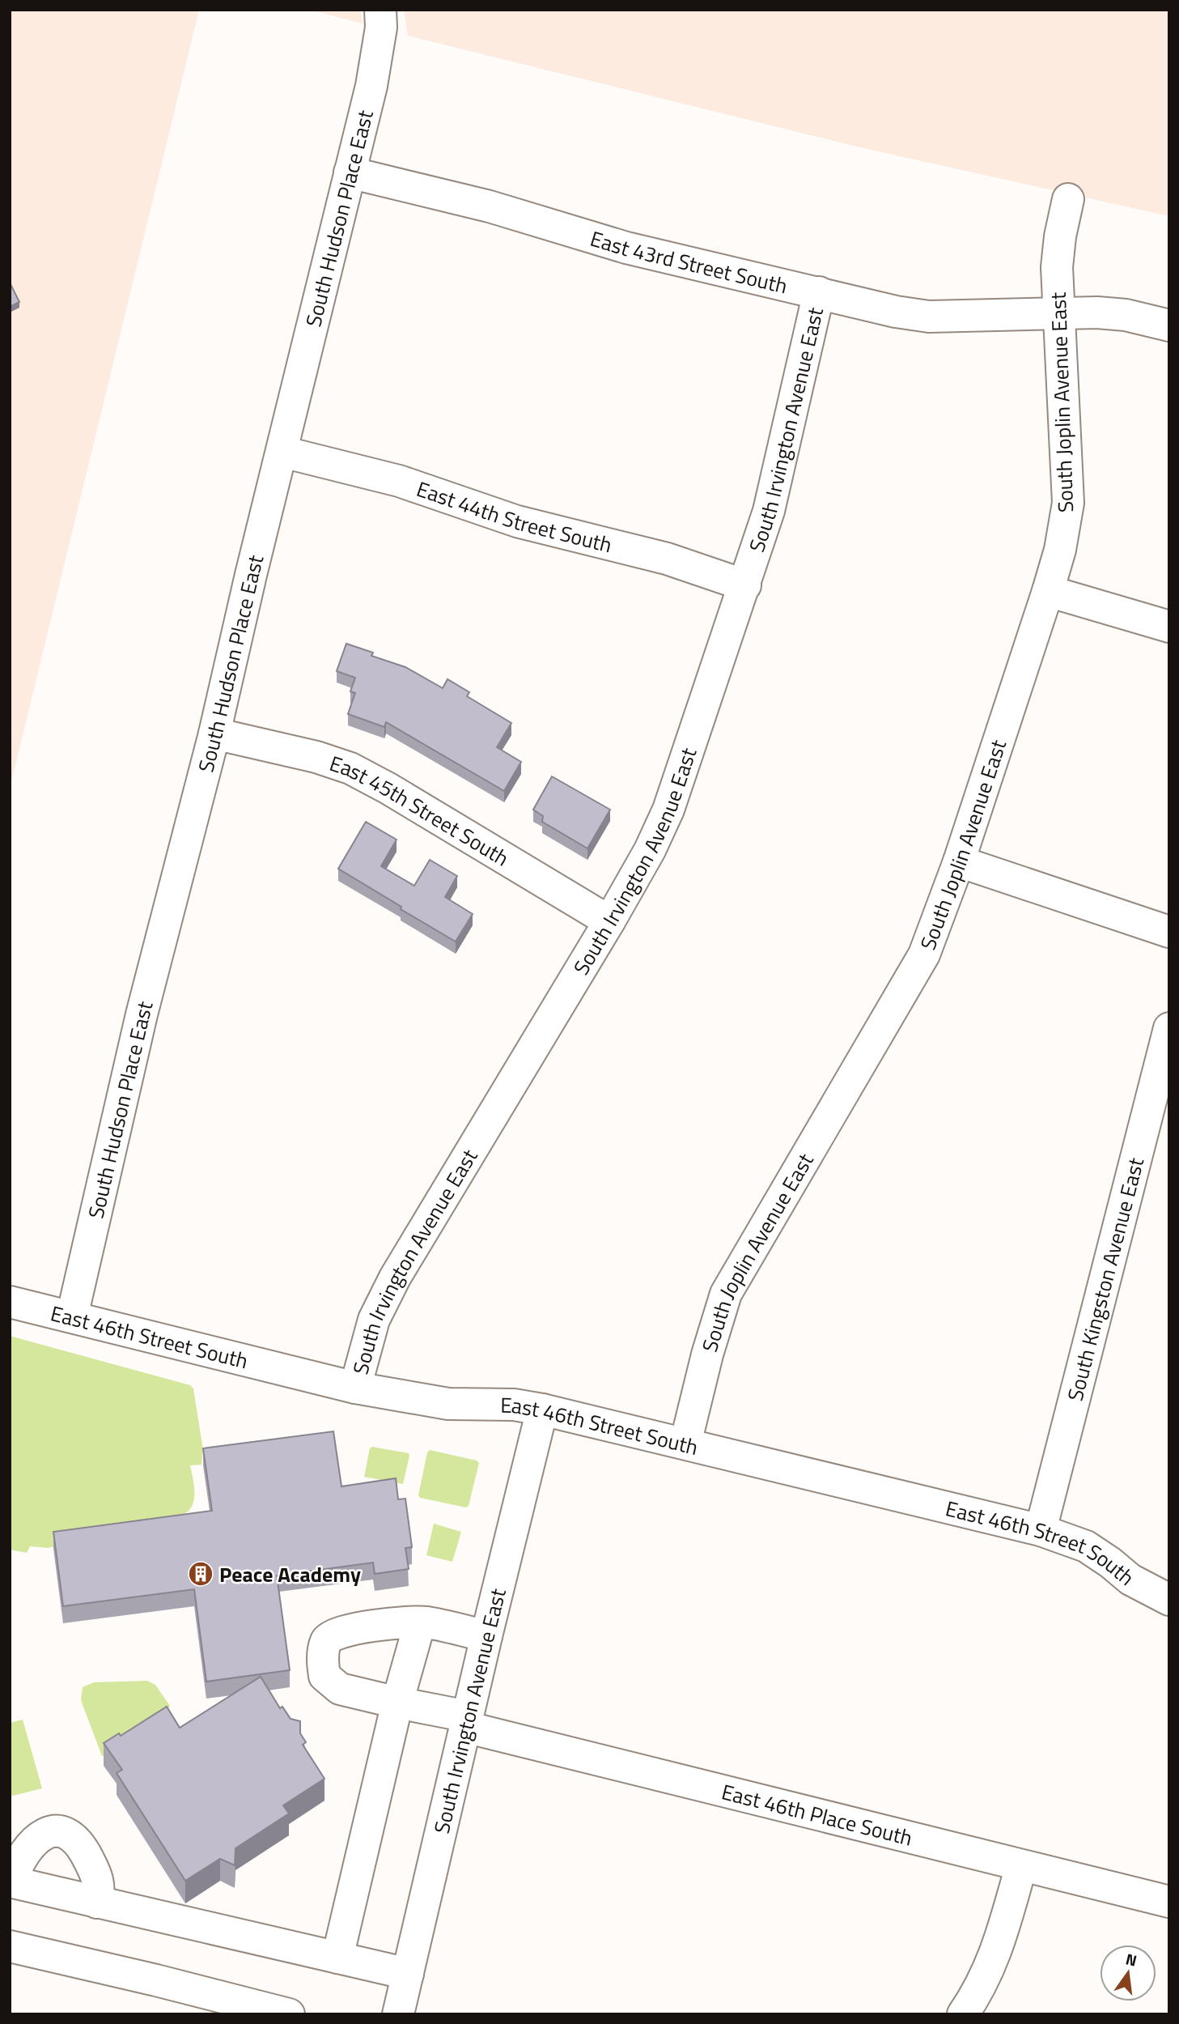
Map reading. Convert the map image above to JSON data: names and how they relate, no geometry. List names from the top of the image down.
{
  "streets": {
    "street": [
      "South Hudson Place East",
      "East 43rd Street South",
      "South Joplin Avenue East",
      "South Irvington Avenue East",
      "East 44th Street South",
      "East 45th Street South",
      "South Kingston Avenue East",
      "East 46th Street South",
      "East 46th Place South"
    ]
  },
  "crossings": [
    ["South Hudson Place East", "East 43rd Street South"],
    ["South Hudson Place East", "East 44th Street South"],
    ["South Hudson Place East", "East 45th Street South"],
    ["South Hudson Place East", "East 46th Street South"],
    ["East 43rd Street South", "South Joplin Avenue East"],
    ["East 43rd Street South", "South Irvington Avenue East"],
    ["South Joplin Avenue East", "East 46th Street South"],
    ["South Irvington Avenue East", "East 44th Street South"],
    ["South Irvington Avenue East", "East 45th Street South"],
    ["South Irvington Avenue East", "East 46th Street South"],
    ["South Irvington Avenue East", "East 46th Place South"],
    ["South Kingston Avenue East", "East 46th Street South"]
  ],
  "places": {
    "building": ["Peace Academy"]
  },
  "north": "top"
}
